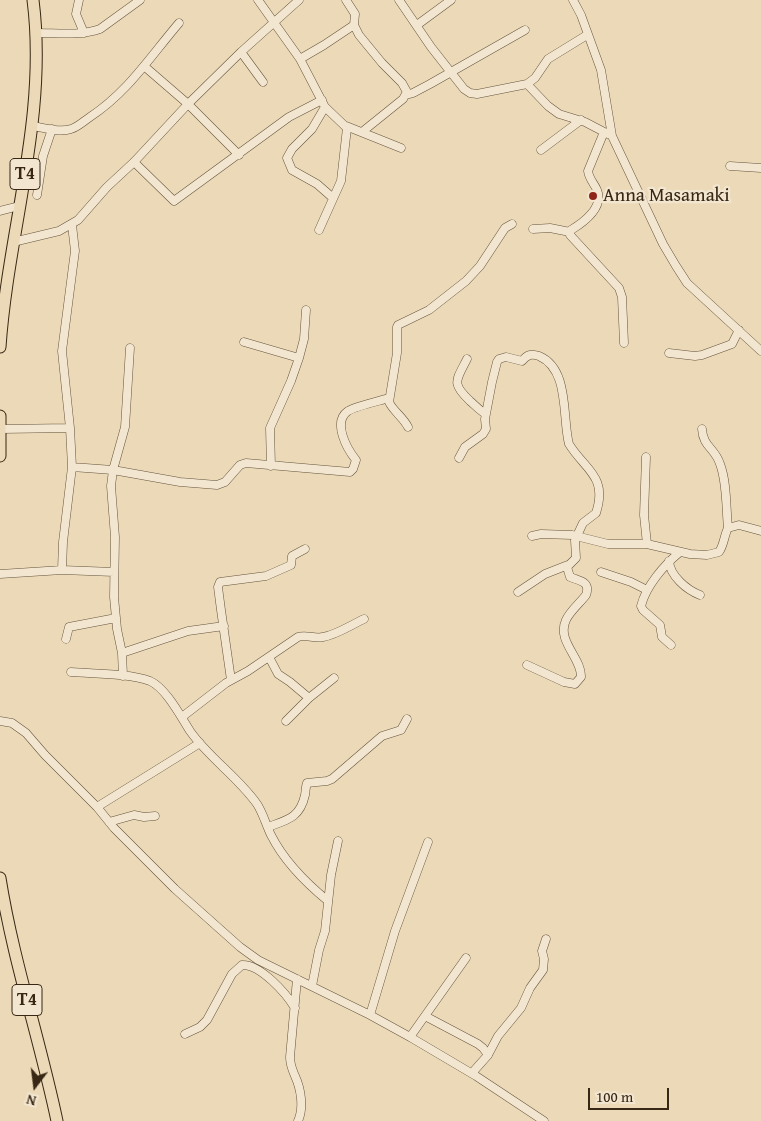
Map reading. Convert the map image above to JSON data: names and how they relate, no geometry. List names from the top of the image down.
{
  "streets": {
    "highway": ["T4"]
  },
  "places": ["Anna Masamaki"],
  "scale_bar": "100 m",
  "north": "bottom"
}
